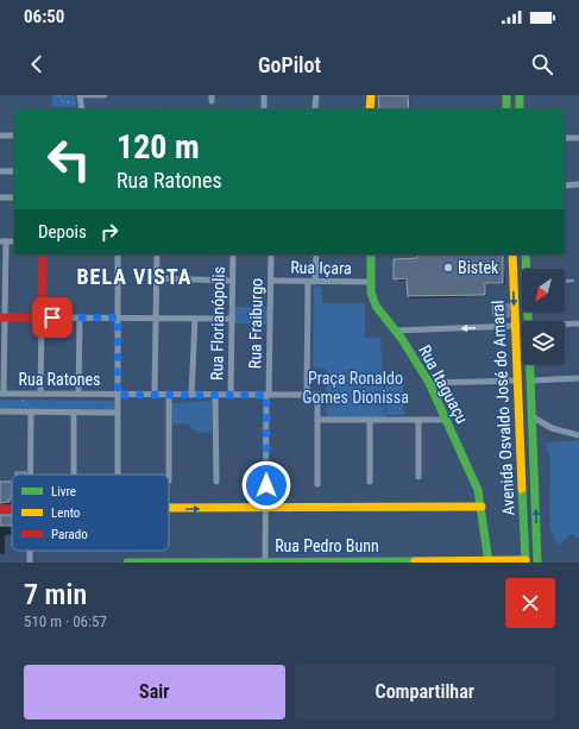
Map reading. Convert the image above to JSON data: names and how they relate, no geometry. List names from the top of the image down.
{
  "streets": {
    "street": [
      "Rua Içara",
      "Rua Florianópolis",
      "Rua Fraiburgo",
      "Rua Ratones",
      "Rua Itaguaçu",
      "Avenida Osvaldo José do Amaral",
      "Rua Pedro Bunn"
    ]
  },
  "crossings": [
    ["Rua Içara", "Rua Fraiburgo"],
    ["Rua Içara", "Rua Itaguaçu"],
    ["Rua Florianópolis", "Rua Ratones"],
    ["Rua Fraiburgo", "Rua Ratones"],
    ["Rua Fraiburgo", "Rua Pedro Bunn"],
    ["Rua Itaguaçu", "Rua Pedro Bunn"],
    ["Avenida Osvaldo José do Amaral", "Rua Pedro Bunn"]
  ],
  "districts": ["BELA VISTA"],
  "parks": ["Praça Ronaldo Gomes Dionissa"],
  "places": ["Bistek"],
  "legend": ["Livre", "Lento", "Parado"],
  "north": "bottom left",
  "page": {
    "status": "06:50",
    "header": "GoPilot",
    "turn": ["120 m", "Rua Ratones"],
    "then": "Depois",
    "heading": ["7 min", "510 m · 06:57"],
    "buttons": ["Sair", "Compartilhar"]
  }
}
